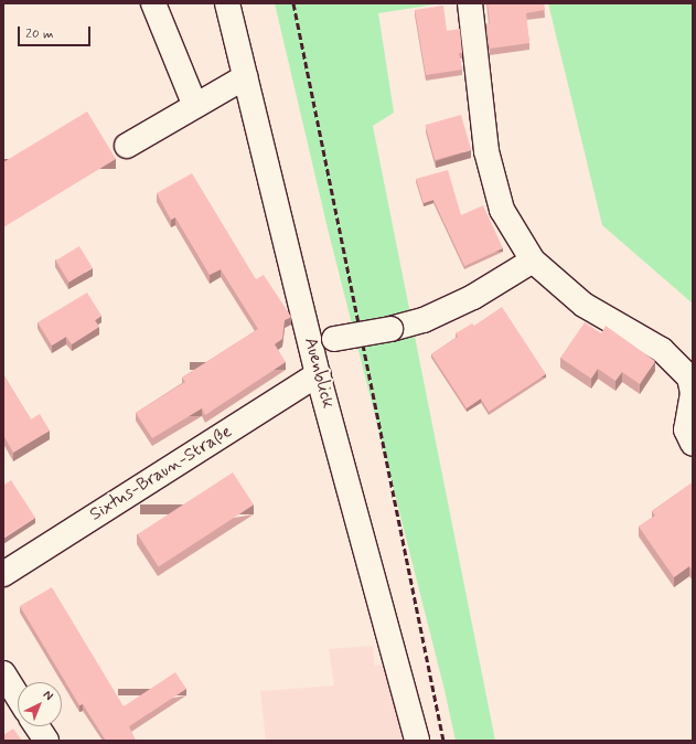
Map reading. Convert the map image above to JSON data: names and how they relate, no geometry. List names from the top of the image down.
{
  "streets": {
    "street": ["Auenblick", "Sixtus-Braun-Straße"]
  },
  "crossings": [
    ["Auenblick", "Sixtus-Braun-Straße"]
  ],
  "scale_bar": "20 m",
  "north": "top right"
}
